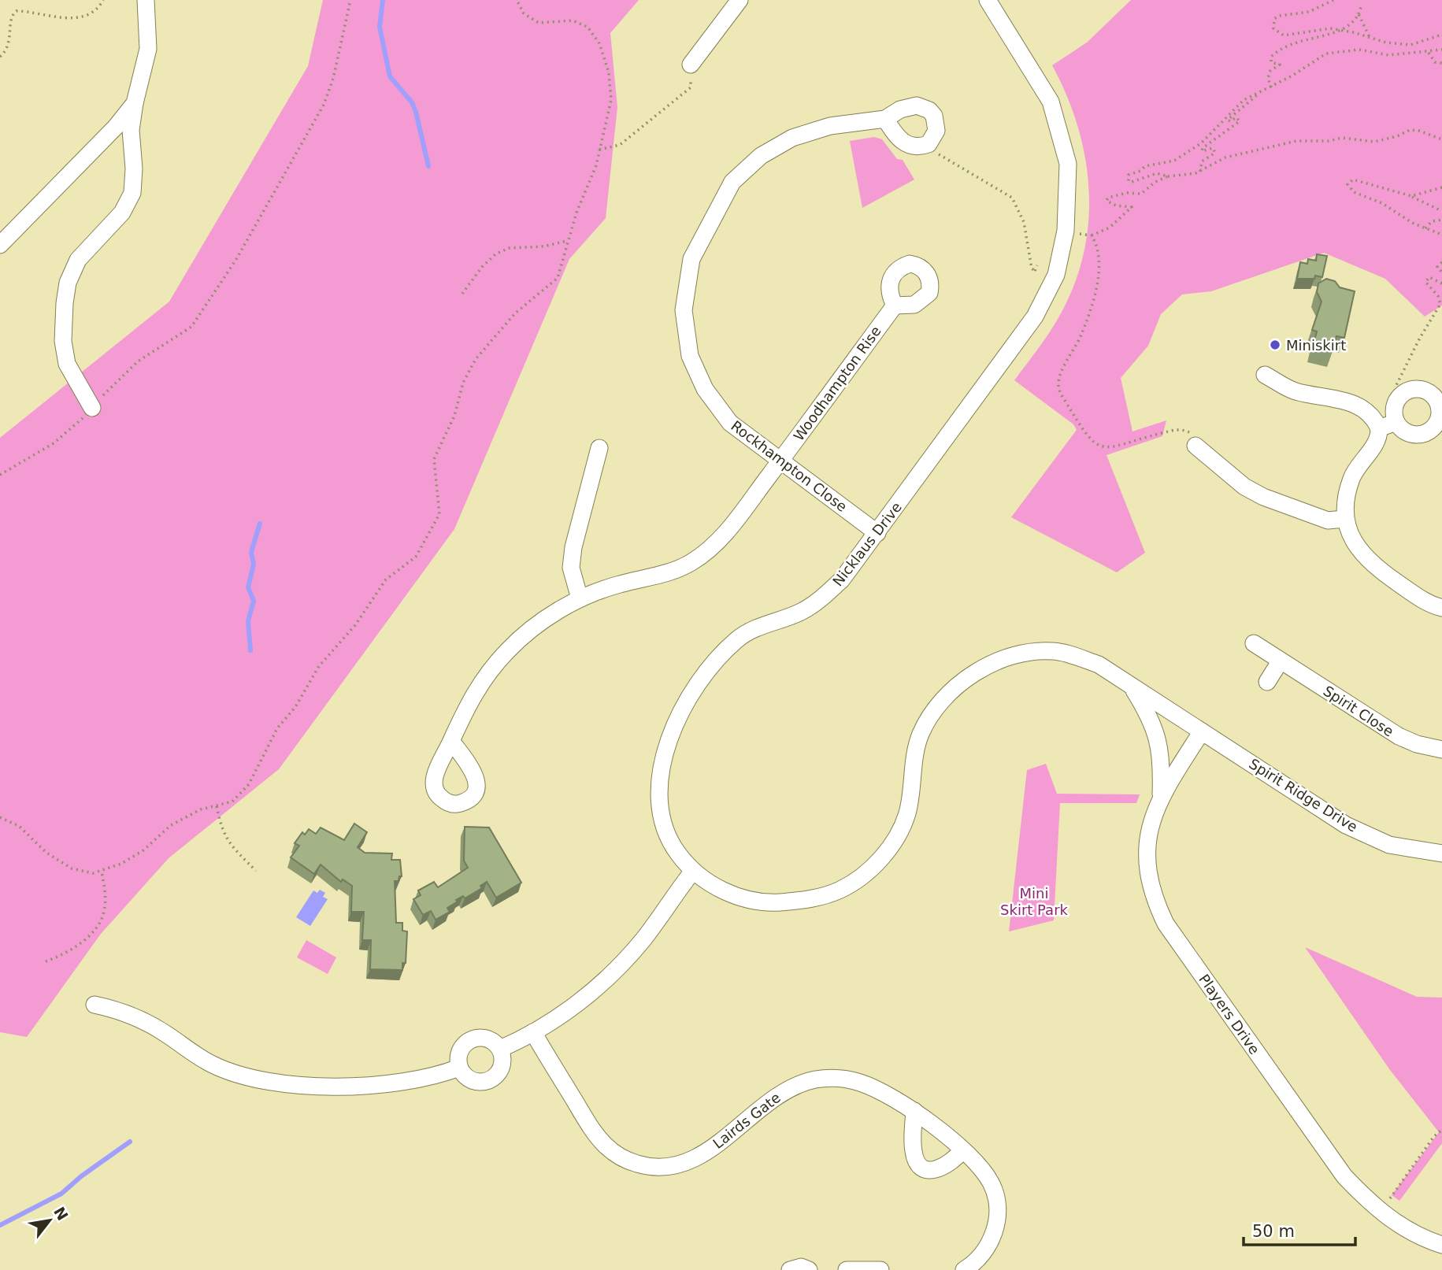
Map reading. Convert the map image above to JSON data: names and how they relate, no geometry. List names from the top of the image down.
{
  "streets": {
    "street": [
      "Woodhampton Rise",
      "Rockhampton Close",
      "Nicklaus Drive",
      "Spirit Close",
      "Spirit Ridge Drive",
      "Players Drive",
      "Lairds Gate"
    ]
  },
  "crossings": [
    ["Woodhampton Rise", "Rockhampton Close"],
    ["Rockhampton Close", "Nicklaus Drive"],
    ["Nicklaus Drive", "Spirit Ridge Drive"],
    ["Nicklaus Drive", "Players Drive"],
    ["Spirit Ridge Drive", "Players Drive"]
  ],
  "parks": ["Mini Skirt Park"],
  "places": ["Miniskirt"],
  "scale_bar": "50 m",
  "north": "top right"
}
